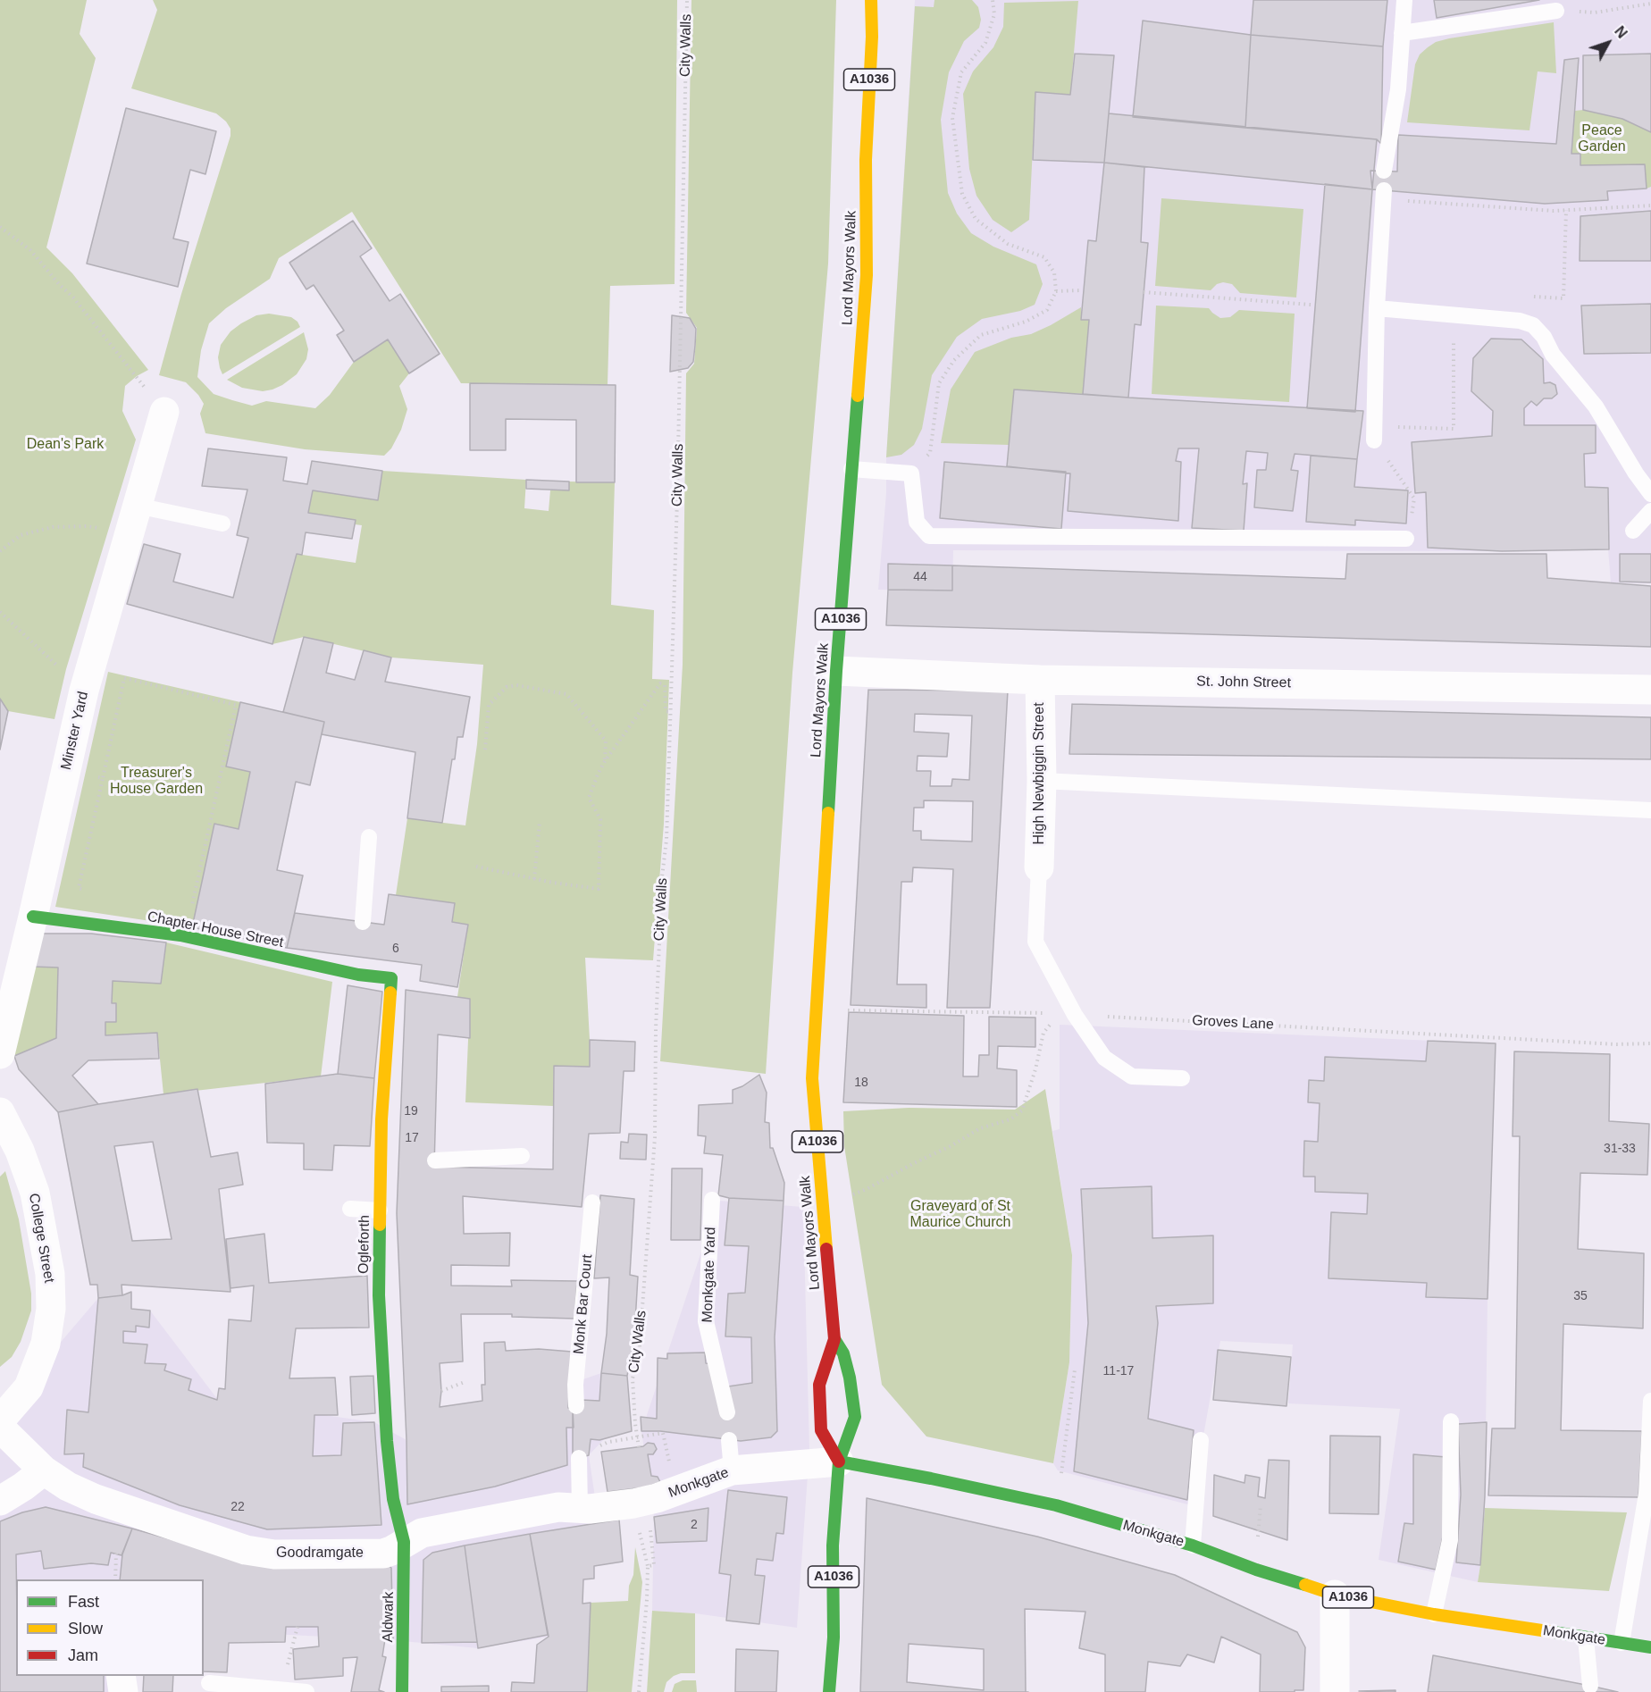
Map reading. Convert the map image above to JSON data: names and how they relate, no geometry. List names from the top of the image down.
{
  "streets": {
    "main road": [
      "A1036",
      "Lord Mayors Walk",
      "Chapter House Street",
      "Ogleforth",
      "Monkgate",
      "Aldwark"
    ],
    "street": [
      "St. John Street",
      "Minster Yard",
      "High Newbiggin Street",
      "College Street",
      "Goodramgate"
    ],
    "lane": ["Monkgate Yard", "Monk Bar Court"],
    "path": ["City Walls", "Groves Lane"]
  },
  "crossings": [
    ["A1036", "Lord Mayors Walk"],
    ["A1036", "Monkgate"],
    ["Lord Mayors Walk", "St. John Street"],
    ["Lord Mayors Walk", "Groves Lane"],
    ["Lord Mayors Walk", "Monkgate"],
    ["St. John Street", "High Newbiggin Street"],
    ["Minster Yard", "Chapter House Street"],
    ["Chapter House Street", "Ogleforth"],
    ["Ogleforth", "Goodramgate"],
    ["Ogleforth", "Aldwark"],
    ["Monkgate", "Goodramgate"],
    ["Goodramgate", "Aldwark"]
  ],
  "parks": [
    "Peace Garden",
    "Dean's Park",
    "Treasurer's House Garden",
    "Graveyard of St Maurice Church"
  ],
  "house_numbers": [
    "44",
    "6",
    "18",
    "19",
    "17",
    "31-33",
    "35",
    "11-17",
    "22",
    "2"
  ],
  "legend": ["Fast", "Slow", "Jam"],
  "north": "top right"
}
